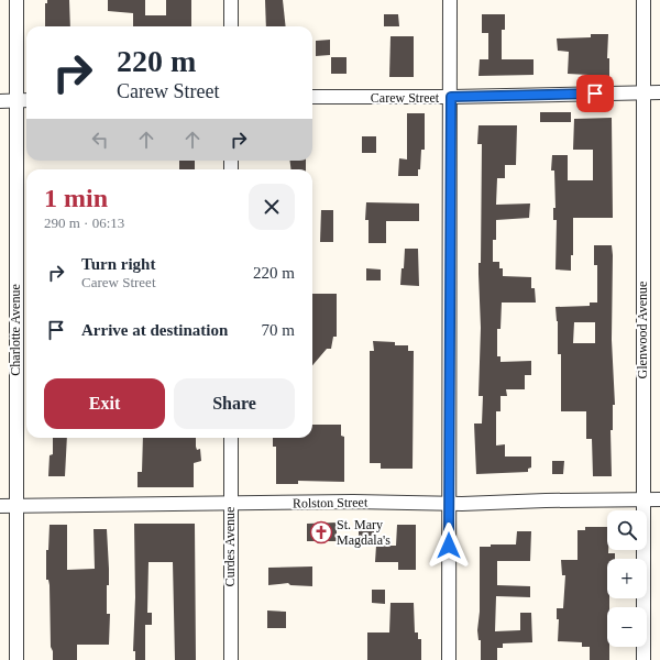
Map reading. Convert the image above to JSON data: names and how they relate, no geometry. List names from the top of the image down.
{
  "streets": {
    "street": [
      "Carew Street",
      "Charlotte Avenue",
      "Glenwood Avenue",
      "Rolston Street",
      "Curdes Avenue"
    ]
  },
  "crossings": [
    ["Carew Street", "Glenwood Avenue"],
    ["Charlotte Avenue", "Rolston Street"],
    ["Glenwood Avenue", "Rolston Street"],
    ["Rolston Street", "Curdes Avenue"]
  ],
  "places": {
    "church": ["St. Mary Magdala's"]
  },
  "page": {
    "turn": ["220 m", "Carew Street"],
    "heading": ["1 min", "290 m · 06:13"],
    "list": [
      {
        "name": "Turn right",
        "note": "Carew Street",
        "value": "220 m"
      },
      {
        "name": "Arrive at destination",
        "value": "70 m"
      }
    ],
    "buttons": ["Exit", "Share"],
    "map_buttons": ["+", "−"]
  }
}
